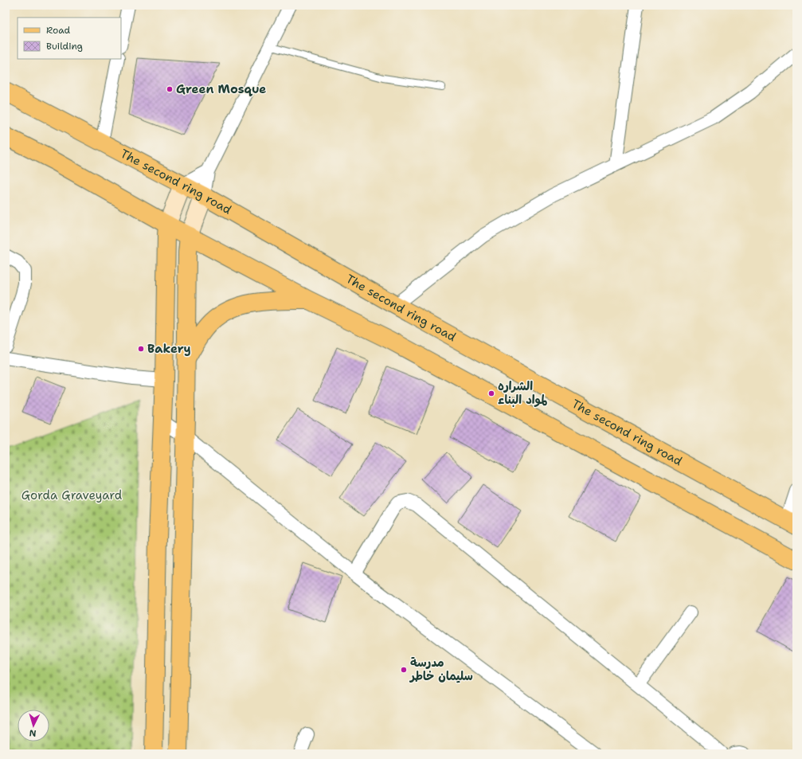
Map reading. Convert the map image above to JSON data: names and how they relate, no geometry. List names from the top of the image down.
{
  "streets": {
    "main road": ["The second ring road"]
  },
  "parks": ["Gorda Graveyard"],
  "places": [
    "Green Mosque",
    "Bakery",
    "الشراره لمواد البناء",
    "مدرسة سليمان خاطر"
  ],
  "legend": ["Road", "Building"],
  "north": "bottom"
}
